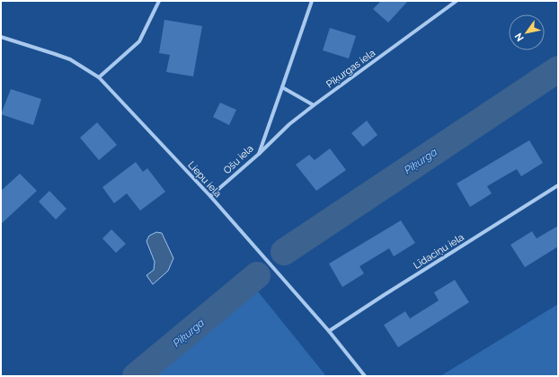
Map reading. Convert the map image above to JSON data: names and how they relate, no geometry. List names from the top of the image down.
{
  "streets": {
    "street": [
      "Piķurgas iela",
      "Ošu iela",
      "Liepu iela",
      "Līdaciņu iela"
    ]
  },
  "crossings": [
    ["Piķurgas iela", "Ošu iela"],
    ["Ošu iela", "Liepu iela"],
    ["Liepu iela", "Līdaciņu iela"]
  ],
  "water": ["Piķurga"],
  "north": "bottom left"
}
